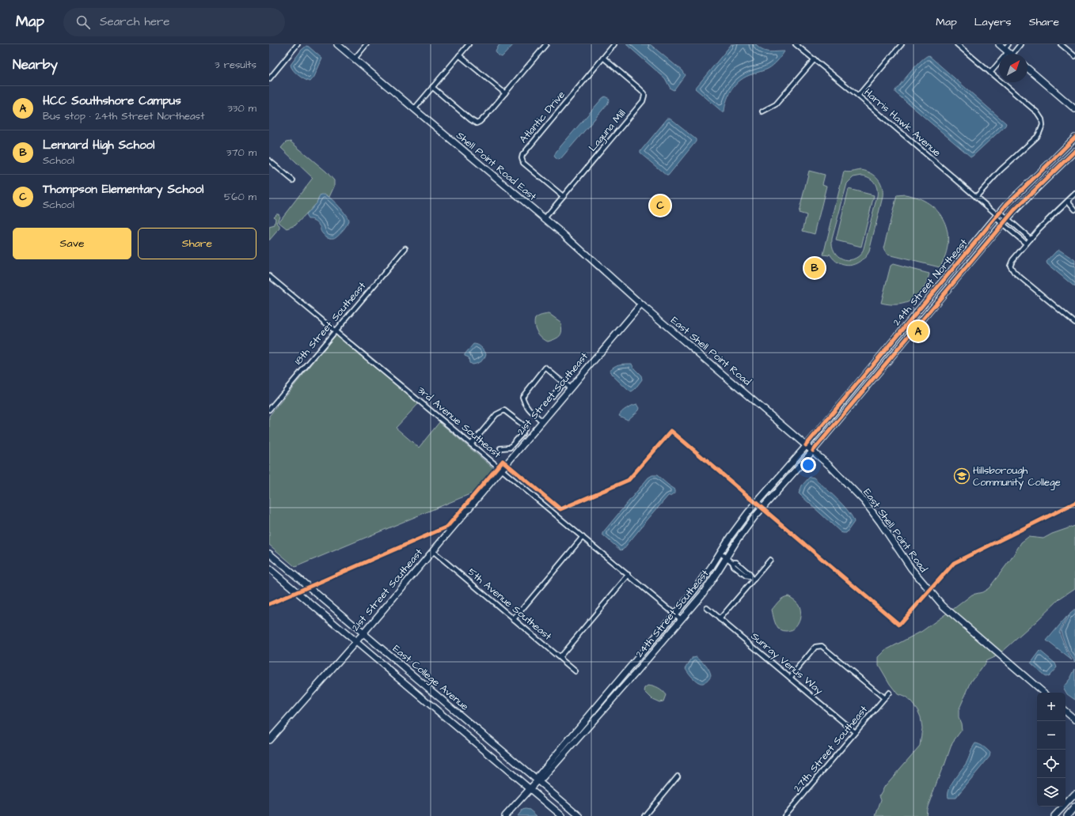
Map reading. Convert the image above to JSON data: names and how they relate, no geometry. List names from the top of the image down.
{
  "streets": {
    "street": [
      "Atlantic Drive",
      "Harris Hawk Avenue",
      "Laguna Mill",
      "Shell Point Road East",
      "24th Street Northeast",
      "18th Street Southeast",
      "East Shell Point Road",
      "21st Street Southeast",
      "3rd Avenue Southeast",
      "5th Avenue Southeast",
      "24th Street Southeast",
      "Sunray Venus Way",
      "East College Avenue",
      "27th Street Southeast"
    ]
  },
  "crossings": [
    ["Atlantic Drive", "Laguna Mill"],
    ["Harris Hawk Avenue", "24th Street Northeast"],
    ["Laguna Mill", "Shell Point Road East"],
    ["Shell Point Road East", "East Shell Point Road"],
    ["Shell Point Road East", "21st Street Southeast"],
    ["24th Street Northeast", "East Shell Point Road"],
    ["24th Street Northeast", "24th Street Southeast"],
    ["18th Street Southeast", "3rd Avenue Southeast"],
    ["East Shell Point Road", "21st Street Southeast"],
    ["East Shell Point Road", "24th Street Southeast"],
    ["21st Street Southeast", "3rd Avenue Southeast"],
    ["21st Street Southeast", "5th Avenue Southeast"],
    ["21st Street Southeast", "East College Avenue"],
    ["3rd Avenue Southeast", "24th Street Southeast"],
    ["24th Street Southeast", "East College Avenue"],
    ["Sunray Venus Way", "27th Street Southeast"]
  ],
  "places": {
    "school or university": ["Hillsborough Community College"]
  },
  "north": "top right",
  "page": {
    "header": "Map",
    "search": "Search here",
    "nav": ["Map", "Layers", "Share"],
    "heading": ["Nearby", "3 results"],
    "list": [
      {
        "mark": "A",
        "name": "HCC Southshore Campus",
        "note": "Bus stop · 24th Street Northeast",
        "value": "330 m"
      },
      {
        "mark": "B",
        "name": "Lennard High School",
        "note": "School",
        "value": "370 m"
      },
      {
        "mark": "C",
        "name": "Thompson Elementary School",
        "note": "School",
        "value": "560 m"
      }
    ],
    "pins": ["C", "B", "A"],
    "buttons": ["Save", "Share"],
    "map_buttons": ["+", "−"]
  }
}
